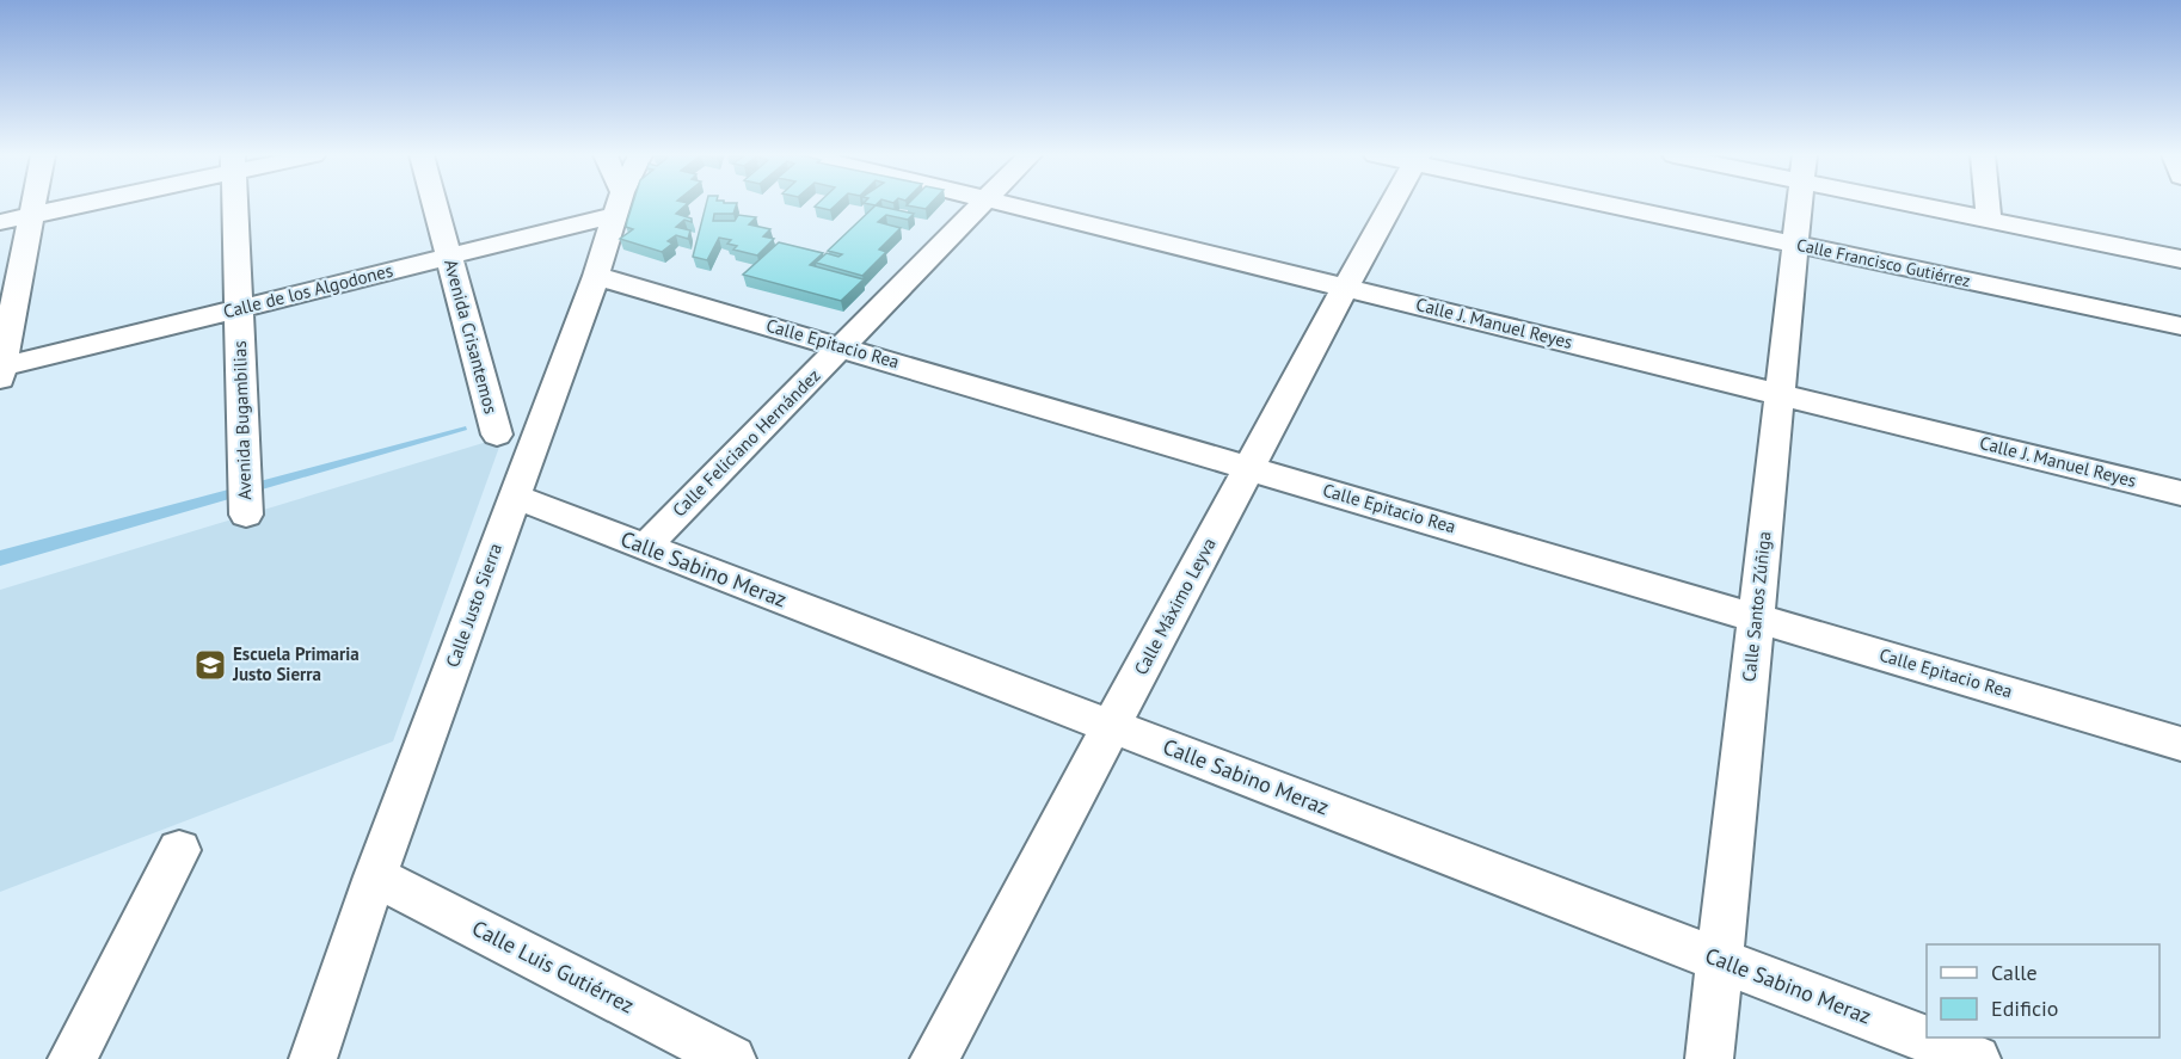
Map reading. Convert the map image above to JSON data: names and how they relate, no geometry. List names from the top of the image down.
{
  "streets": {
    "street": [
      "Calle Francisco Gutiérrez",
      "Calle de los Algodones",
      "Calle J. Manuel Reyes",
      "Avenida Crisantemos",
      "Calle Epitacio Rea",
      "Avenida Bugambilias",
      "Calle Feliciano Hernández",
      "Calle Sabino Meraz",
      "Calle Justo Sierra",
      "Calle Máximo Leyva",
      "Calle Santos Zúñiga",
      "Calle Luis Gutiérrez"
    ]
  },
  "crossings": [
    ["Calle Francisco Gutiérrez", "Calle Santos Zúñiga"],
    ["Calle de los Algodones", "Avenida Crisantemos"],
    ["Calle de los Algodones", "Avenida Bugambilias"],
    ["Calle J. Manuel Reyes", "Calle Máximo Leyva"],
    ["Calle J. Manuel Reyes", "Calle Santos Zúñiga"],
    ["Calle Epitacio Rea", "Calle Feliciano Hernández"],
    ["Calle Epitacio Rea", "Calle Justo Sierra"],
    ["Calle Epitacio Rea", "Calle Máximo Leyva"],
    ["Calle Epitacio Rea", "Calle Santos Zúñiga"],
    ["Calle Feliciano Hernández", "Calle Sabino Meraz"],
    ["Calle Sabino Meraz", "Calle Justo Sierra"],
    ["Calle Sabino Meraz", "Calle Máximo Leyva"],
    ["Calle Sabino Meraz", "Calle Santos Zúñiga"],
    ["Calle Justo Sierra", "Calle Luis Gutiérrez"]
  ],
  "places": {
    "school or university": ["Escuela Primaria Justo Sierra"]
  },
  "legend": ["Calle", "Edificio"]
}
